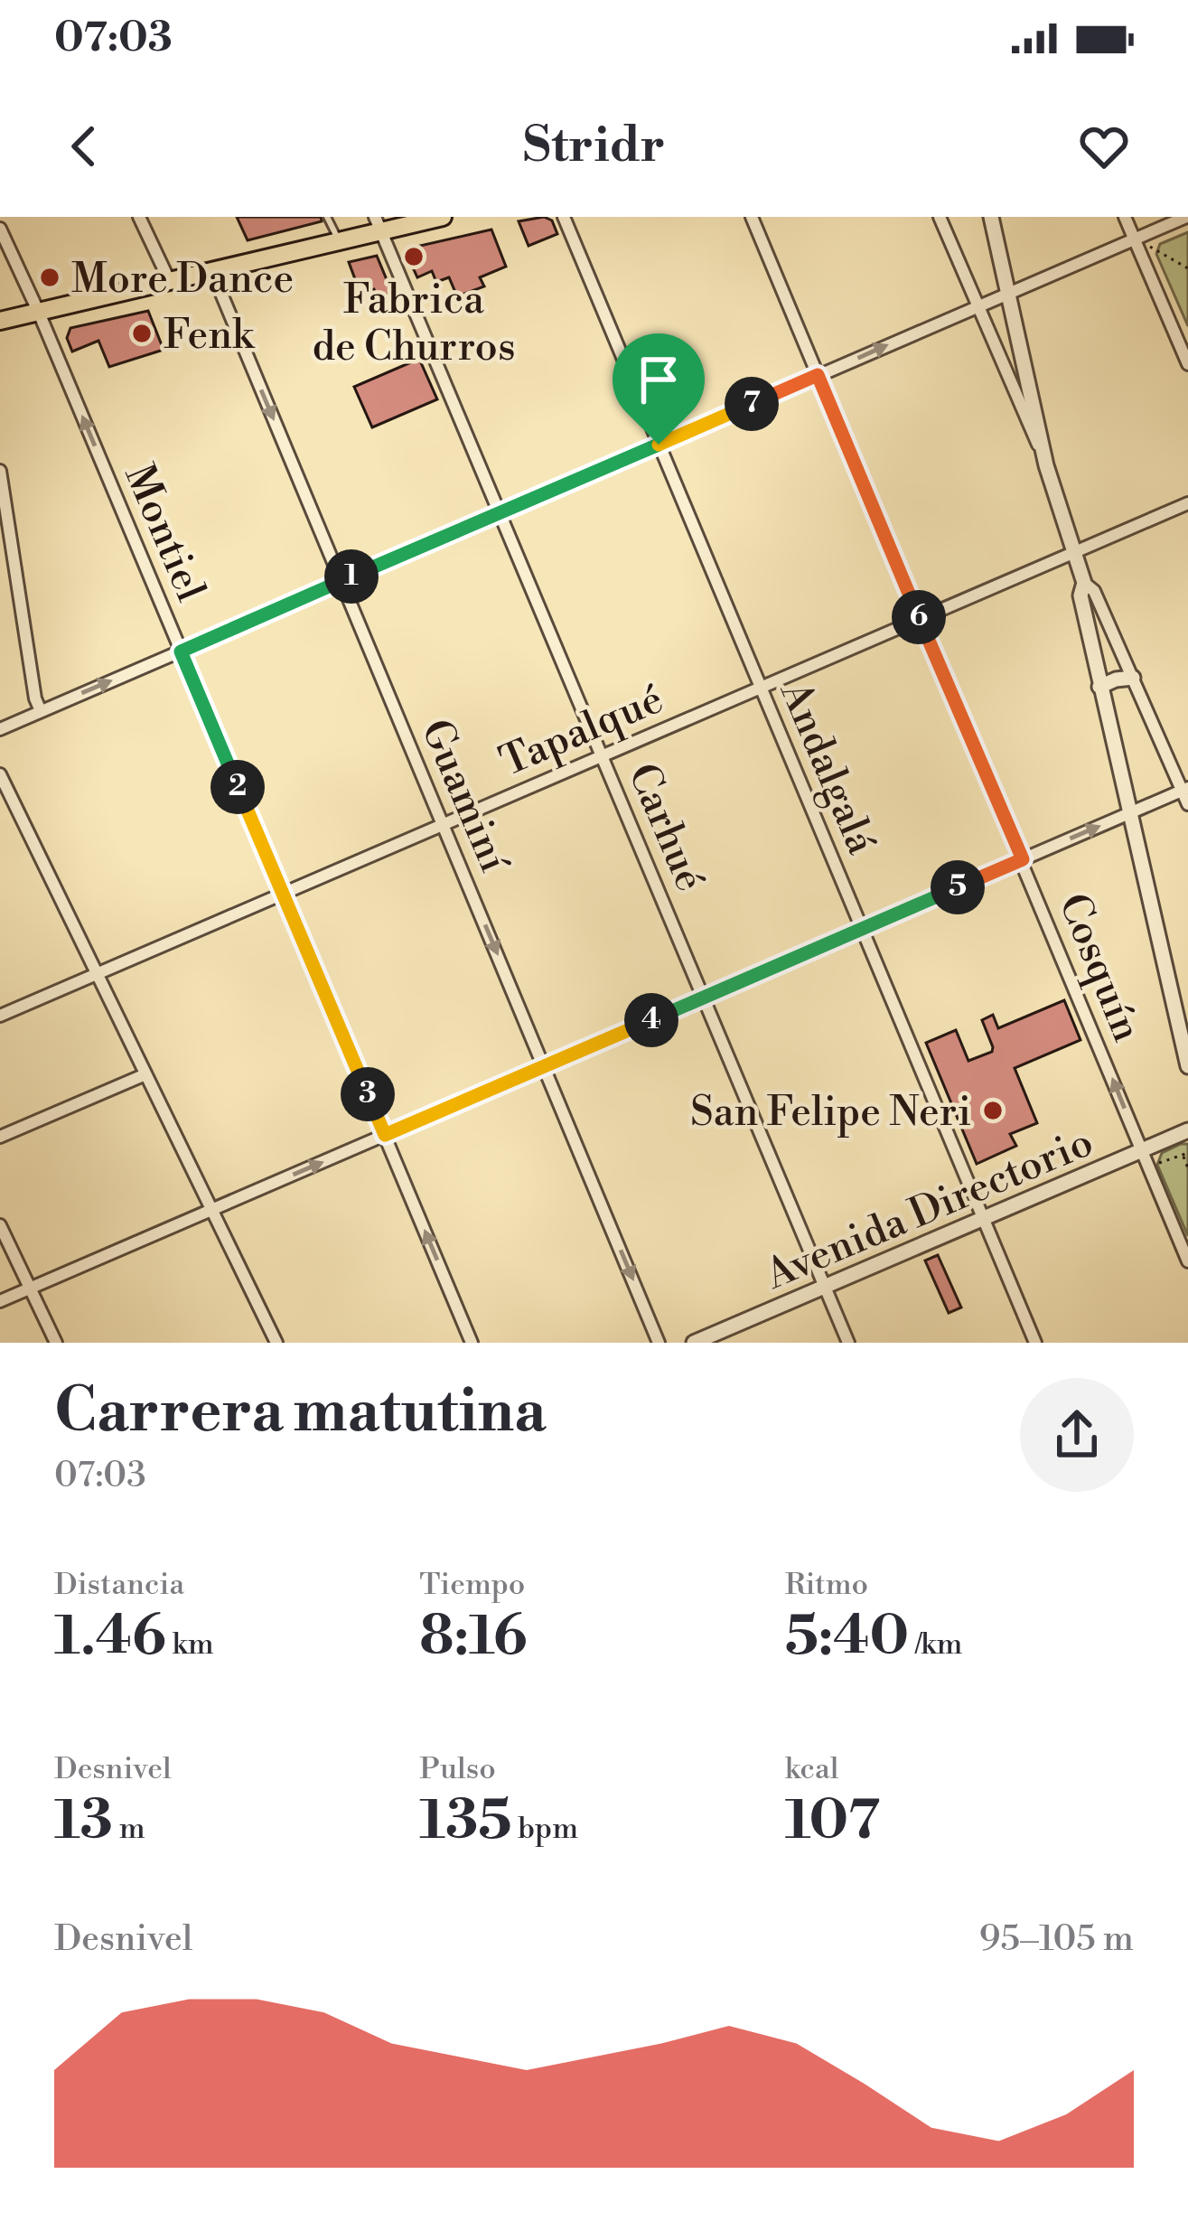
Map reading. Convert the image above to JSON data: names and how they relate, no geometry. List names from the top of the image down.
{
  "streets": {
    "street": [
      "Montiel",
      "Tapalqué",
      "Andalgalá",
      "Guaminí",
      "Carhué",
      "Cosquín",
      "Avenida Directorio"
    ]
  },
  "crossings": [
    ["Montiel", "Tapalqué"],
    ["Tapalqué", "Andalgalá"],
    ["Tapalqué", "Guaminí"],
    ["Tapalqué", "Carhué"],
    ["Tapalqué", "Cosquín"],
    ["Andalgalá", "Avenida Directorio"],
    ["Carhué", "Avenida Directorio"],
    ["Cosquín", "Avenida Directorio"]
  ],
  "one_way": ["Montiel", "Guaminí"],
  "places": [
    "Fabrica de Churros",
    "More Dance",
    "Fenk",
    "San Felipe Neri"
  ],
  "page": {
    "status": "07:03",
    "header": "Stridr",
    "pins": [
      "7",
      "1",
      "6",
      "2",
      "5",
      "4",
      "3"
    ],
    "heading": ["Carrera matutina", "07:03"],
    "stats": [
      ["Distancia", "1.46 km"],
      ["Tiempo", "8:16"],
      ["Ritmo", "5:40 /km"],
      ["Desnivel", "13 m"],
      ["Pulso", "135 bpm"],
      ["kcal", "107"]
    ],
    "chart": ["Desnivel", "95–105 m"]
  }
}
